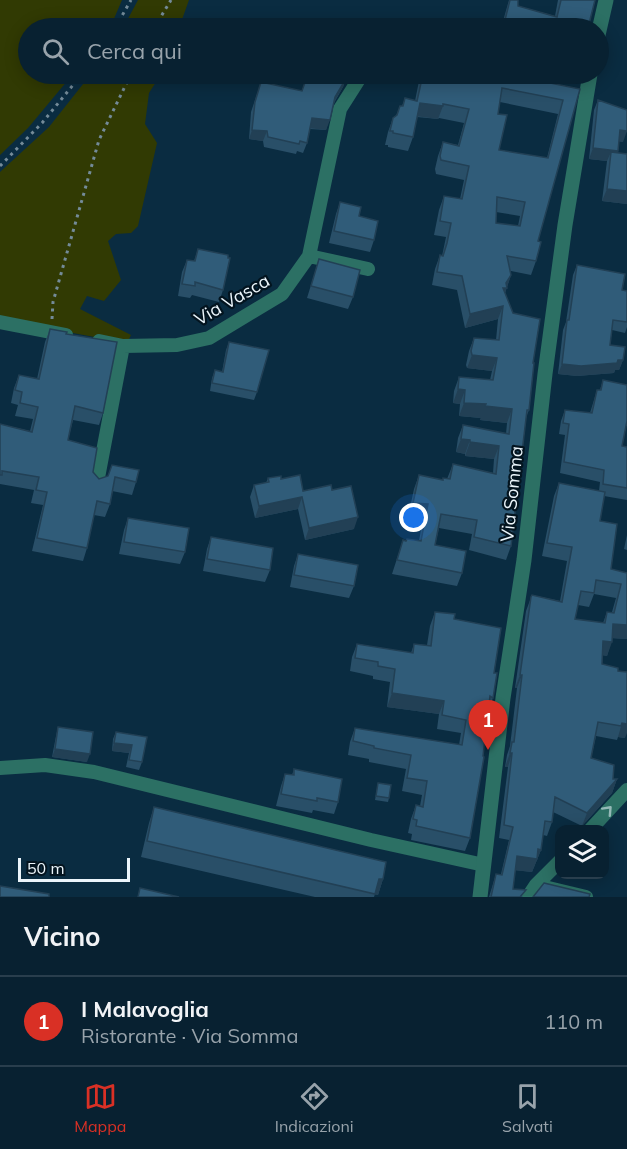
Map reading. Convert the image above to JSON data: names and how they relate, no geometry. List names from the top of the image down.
{
  "streets": {
    "street": ["Via Vasca", "Via Somma"]
  },
  "scale_bar": "50 m",
  "page": {
    "search": "Cerca qui",
    "pins": "1",
    "scale": "50 m",
    "heading": "Vicino",
    "list": [
      {
        "mark": "1",
        "name": "I Malavoglia",
        "note": "Ristorante · Via Somma",
        "value": "110 m"
      }
    ],
    "nav": ["Mappa", "Indicazioni", "Salvati"]
  }
}
